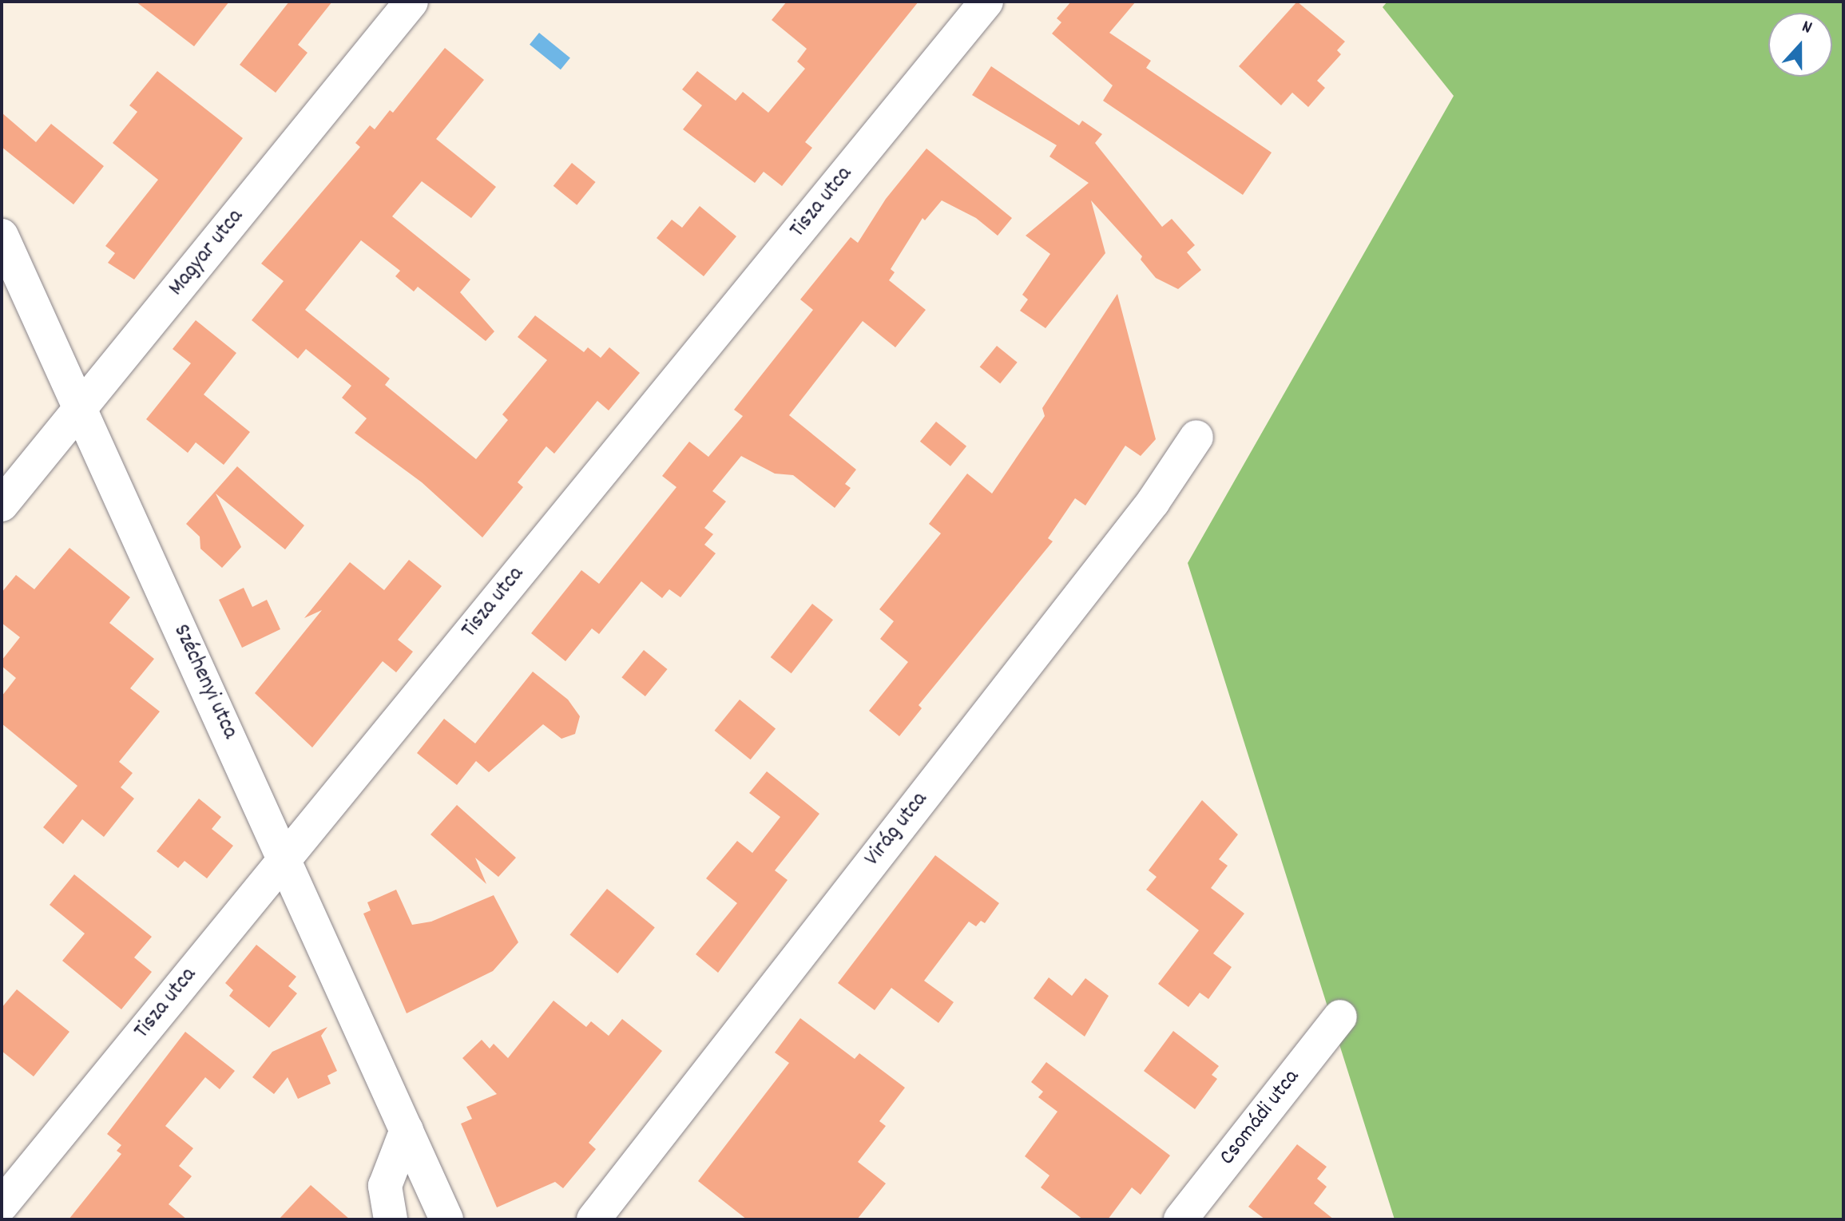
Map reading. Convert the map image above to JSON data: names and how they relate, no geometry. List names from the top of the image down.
{
  "streets": {
    "street": [
      "Tisza utca",
      "Magyar utca",
      "Széchenyi utca",
      "Virág utca",
      "Csomádi utca"
    ]
  },
  "crossings": [
    ["Tisza utca", "Széchenyi utca"],
    ["Magyar utca", "Széchenyi utca"]
  ],
  "north": "top"
}
